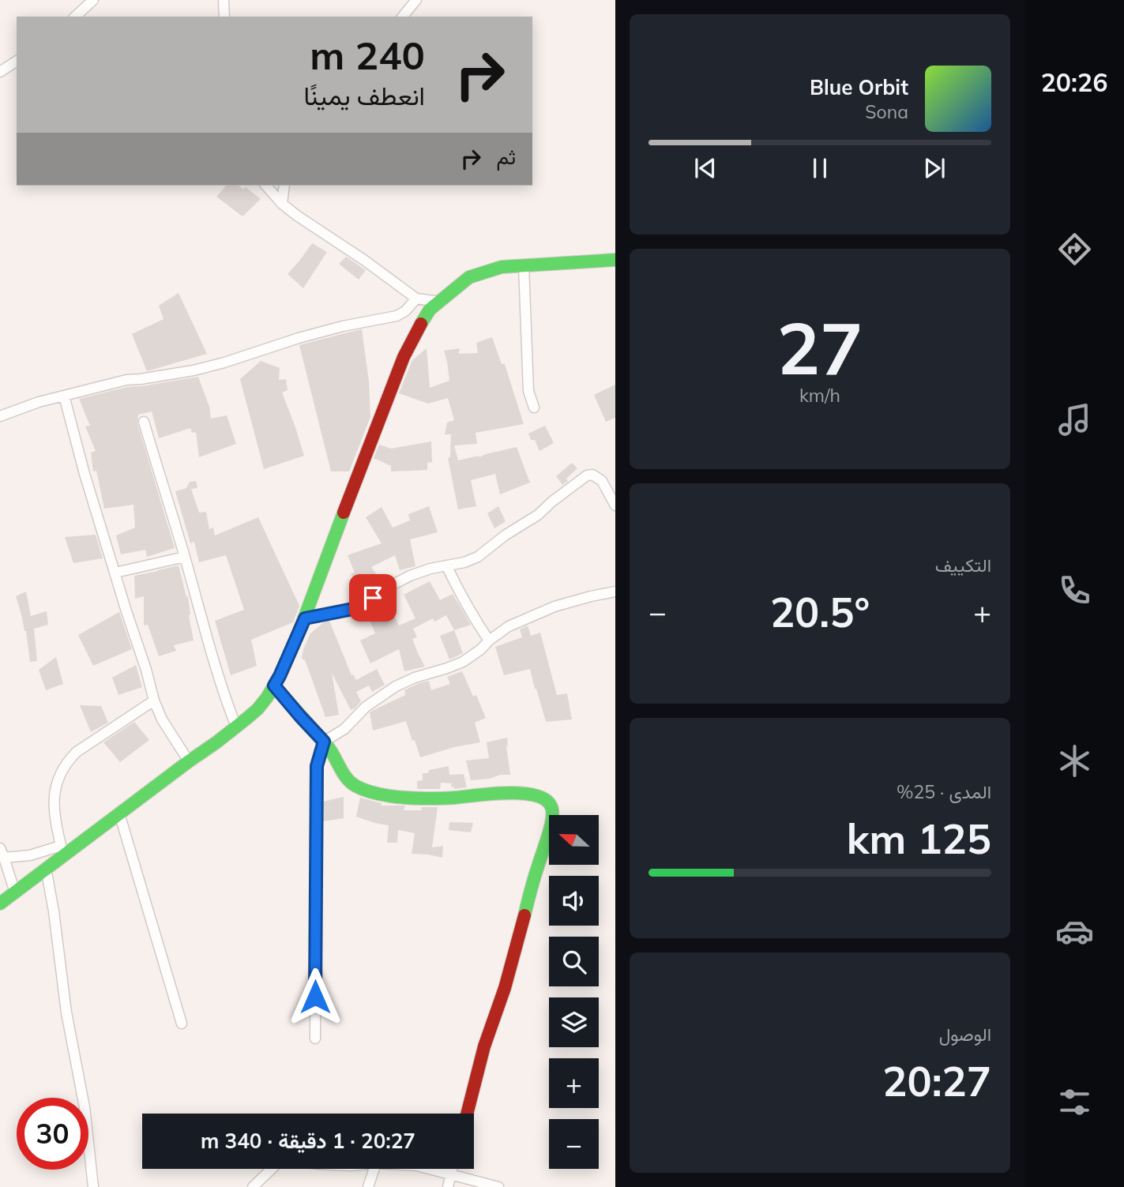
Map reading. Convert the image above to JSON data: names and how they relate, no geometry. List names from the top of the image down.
{
  "north": "left",
  "page": {
    "tabs": "20:26",
    "turn": ["240 m", "انعطف يمينًا"],
    "song": ["Blue Orbit", "Sona"],
    "then": "ثم",
    "tile": [
      ["27", "km/h"],
      "التكييف",
      ["المدى · 25%", "125 km"],
      ["الوصول", "20:27"]
    ],
    "heat": ["−", "20.5°", "+"],
    "map_buttons": ["+", "−"],
    "limit": "30",
    "trip": "20:27 · 1 دقيقة · 340 m"
  }
}
